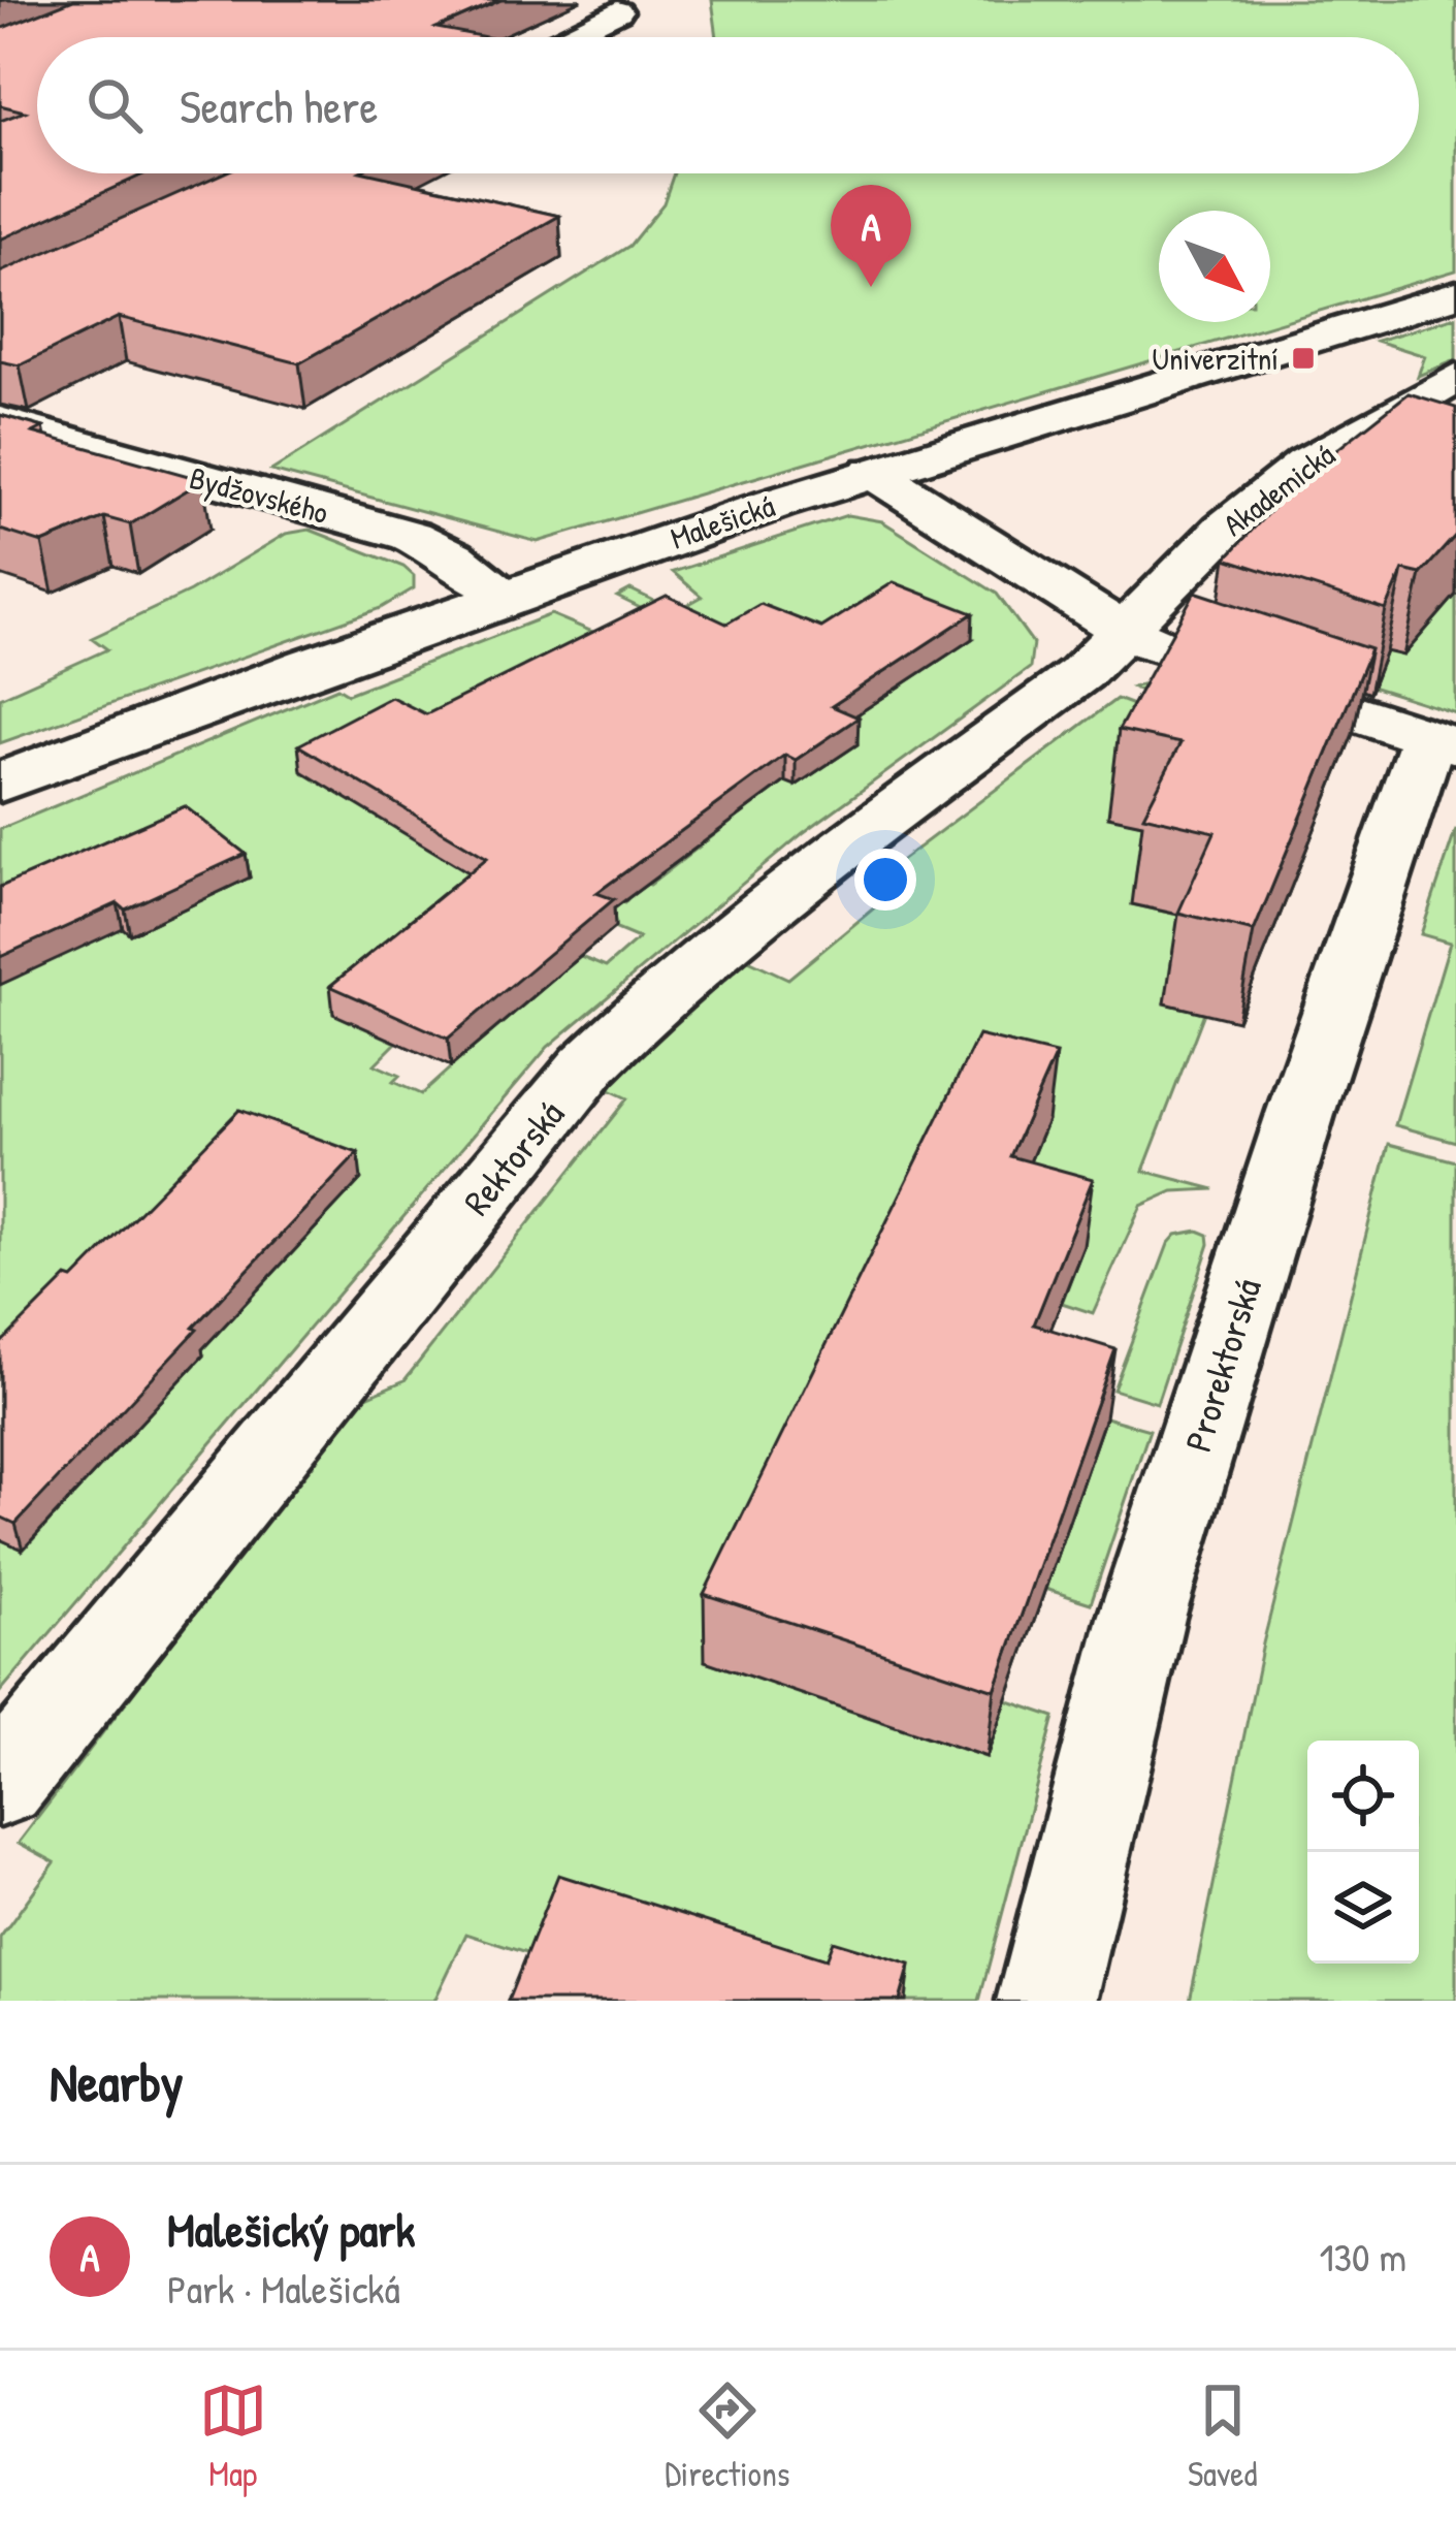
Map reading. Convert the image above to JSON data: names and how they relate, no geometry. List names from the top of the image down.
{
  "streets": {
    "street": [
      "Akademická",
      "Bydžovského",
      "Malešická",
      "Rektorská",
      "Prorektorská"
    ]
  },
  "crossings": [
    ["Akademická", "Rektorská"],
    ["Bydžovského", "Malešická"]
  ],
  "places": {
    "transit": ["Univerzitní"]
  },
  "north": "bottom right",
  "page": {
    "search": "Search here",
    "pins": "A",
    "heading": "Nearby",
    "list": [
      {
        "mark": "A",
        "name": "Malešický park",
        "note": "Park · Malešická",
        "value": "130 m"
      }
    ],
    "nav": ["Map", "Directions", "Saved"]
  }
}
